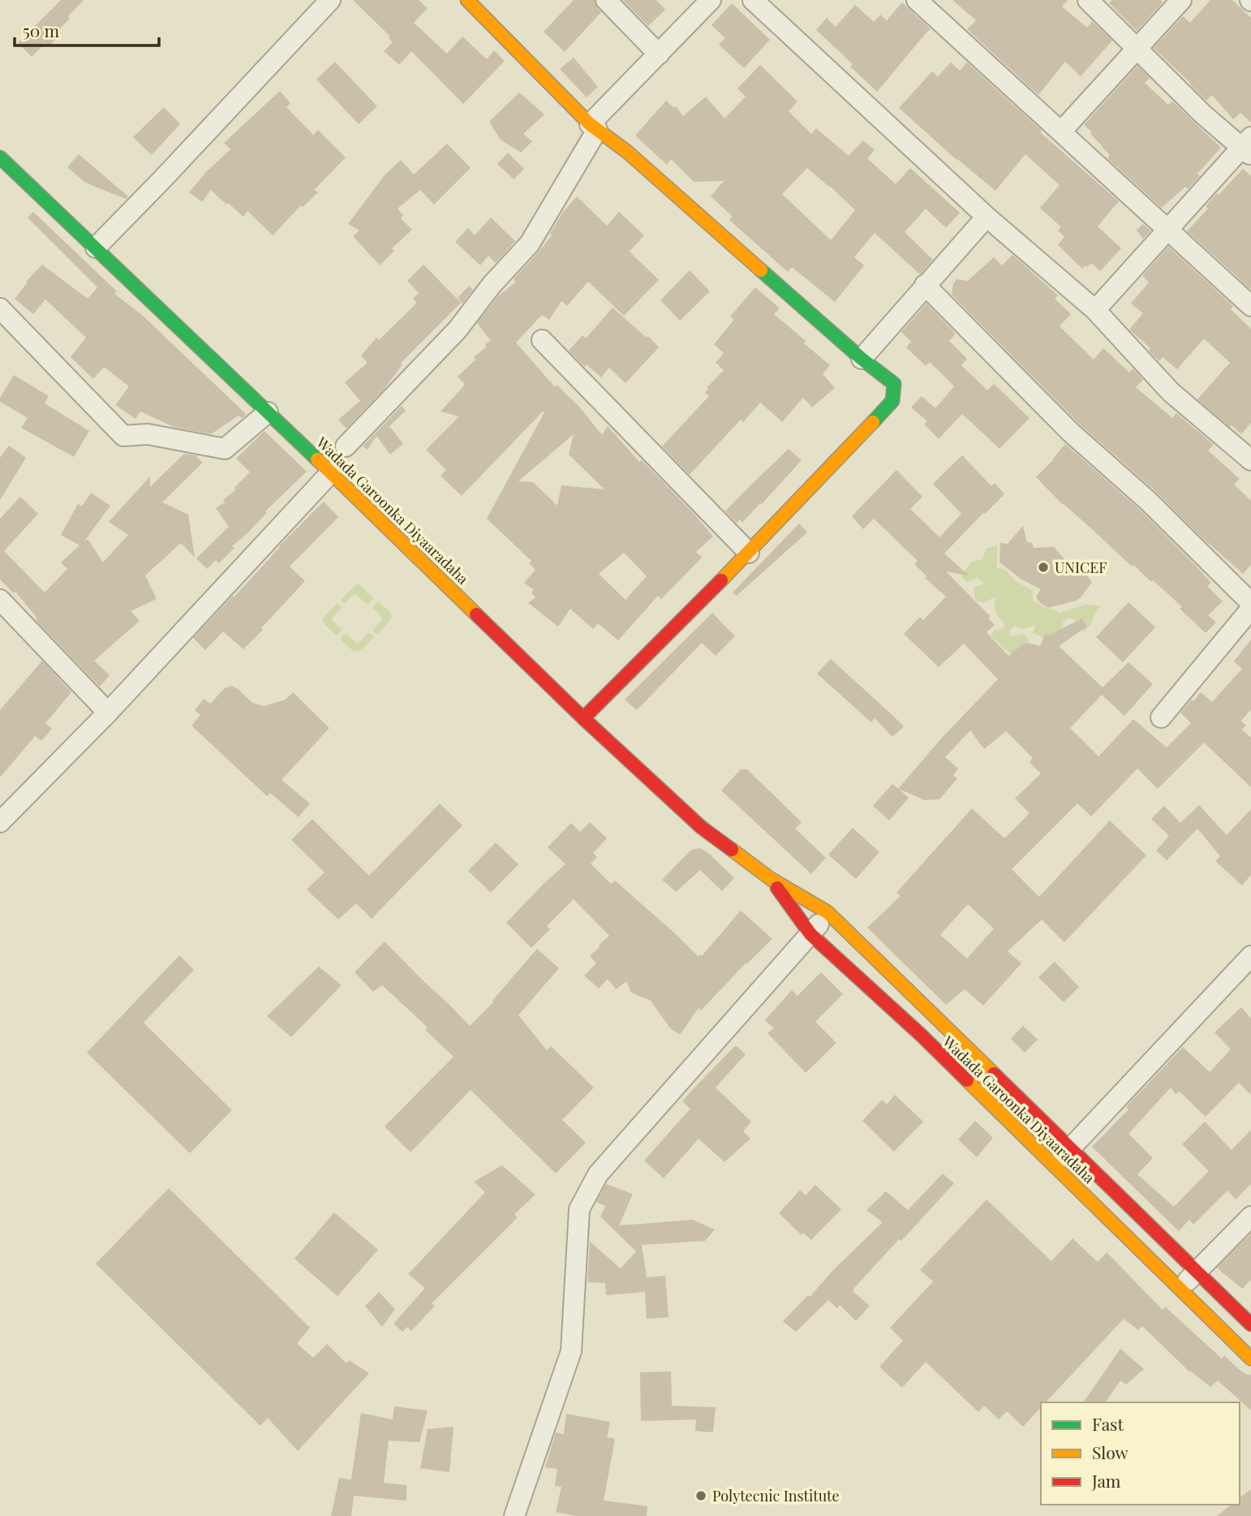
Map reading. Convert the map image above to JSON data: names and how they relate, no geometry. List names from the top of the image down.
{
  "streets": {
    "main road": ["Wadada Garoonka Diyaaradaha"]
  },
  "places": ["UNICEF", "Polytecnic Institute"],
  "legend": ["Fast", "Slow", "Jam"],
  "scale_bar": "50 m"
}
